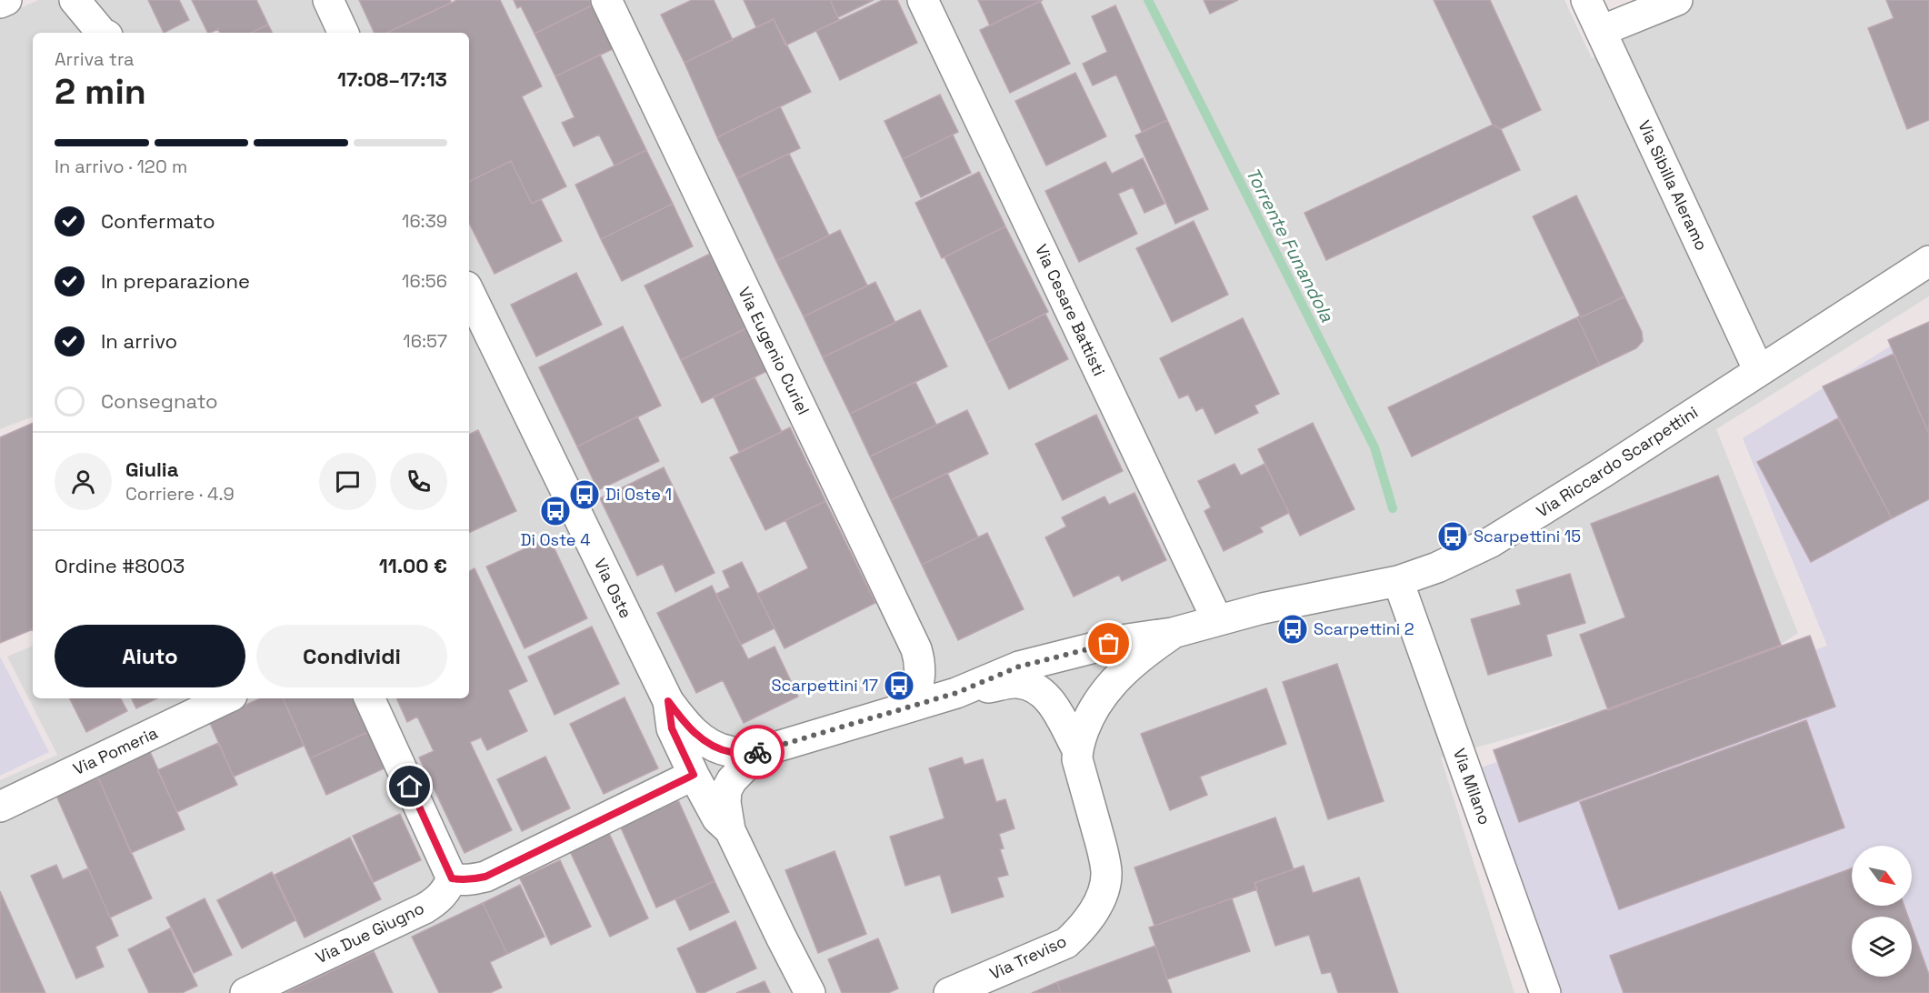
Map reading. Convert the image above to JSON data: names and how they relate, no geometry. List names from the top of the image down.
{
  "streets": {
    "street": [
      "Via Sibilla Aleramo",
      "Via Cesare Battisti",
      "Via Eugenio Curiel",
      "Via Riccardo Scarpettini",
      "Via Oste",
      "Via Pomeria",
      "Via Milano",
      "Via Due Giugno",
      "Via Treviso"
    ]
  },
  "crossings": [
    ["Via Sibilla Aleramo", "Via Riccardo Scarpettini"],
    ["Via Cesare Battisti", "Via Riccardo Scarpettini"],
    ["Via Eugenio Curiel", "Via Riccardo Scarpettini"],
    ["Via Riccardo Scarpettini", "Via Oste"],
    ["Via Riccardo Scarpettini", "Via Milano"],
    ["Via Riccardo Scarpettini", "Via Treviso"]
  ],
  "water": ["Torrente Funandola"],
  "places": {
    "bus stop": [
      "Di Oste 1",
      "Di Oste 4",
      "Scarpettini 15",
      "Scarpettini 2",
      "Scarpettini 17"
    ]
  },
  "north": "bottom right",
  "page": {
    "heading": ["2 min", "Arriva tra", "17:08–17:13"],
    "panel": [
      "Giulia",
      "Corriere · 4.9",
      "Ordine #8003",
      "11.00 €"
    ],
    "bar": "In arrivo · 120 m",
    "list": [
      ["Confermato", "16:39"],
      ["In preparazione", "16:56"],
      ["In arrivo", "16:57"],
      "Consegnato"
    ],
    "buttons": ["Aiuto", "Condividi"]
  }
}
